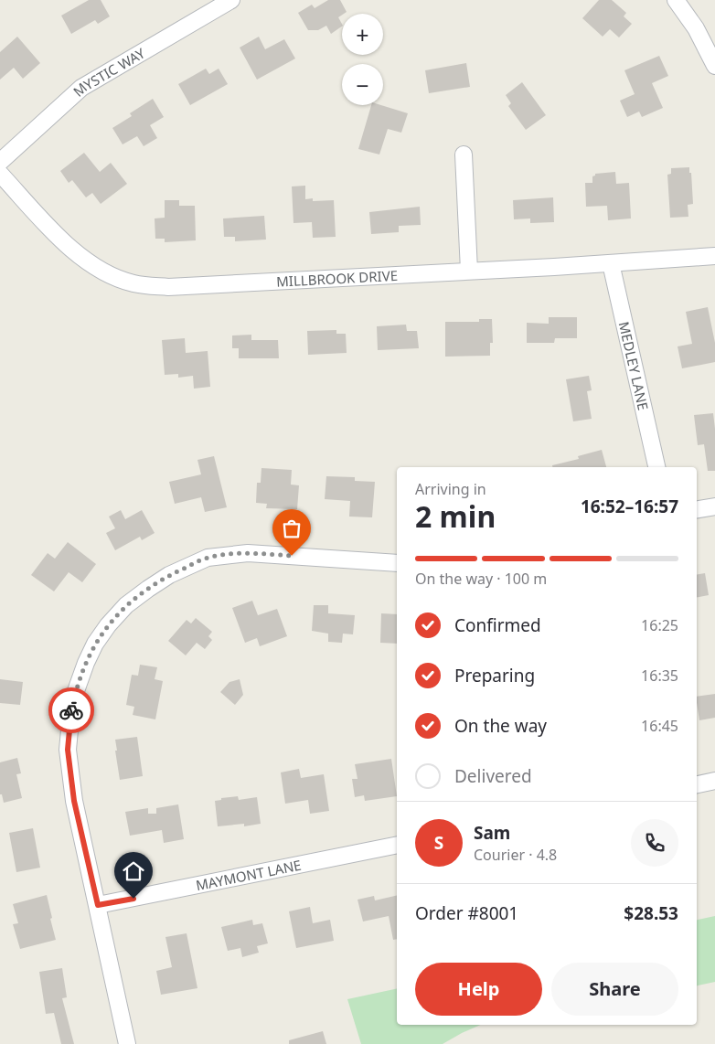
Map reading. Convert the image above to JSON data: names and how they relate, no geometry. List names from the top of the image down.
{
  "streets": {
    "street": [
      "MYSTIC WAY",
      "MILLBROOK DRIVE",
      "MEDLEY LANE",
      "MAYMONT LANE"
    ]
  },
  "crossings": [
    ["MILLBROOK DRIVE", "MEDLEY LANE"]
  ],
  "page": {
    "map_buttons": ["+", "−"],
    "heading": ["2 min", "Arriving in", "16:52–16:57"],
    "panel": [
      "Sam",
      "Courier · 4.8",
      "Order #8001",
      "$28.53"
    ],
    "bar": "On the way · 100 m",
    "list": [
      ["Confirmed", "16:25"],
      ["Preparing", "16:35"],
      ["On the way", "16:45"],
      "Delivered"
    ],
    "round": "S",
    "buttons": ["Help", "Share"]
  }
}
